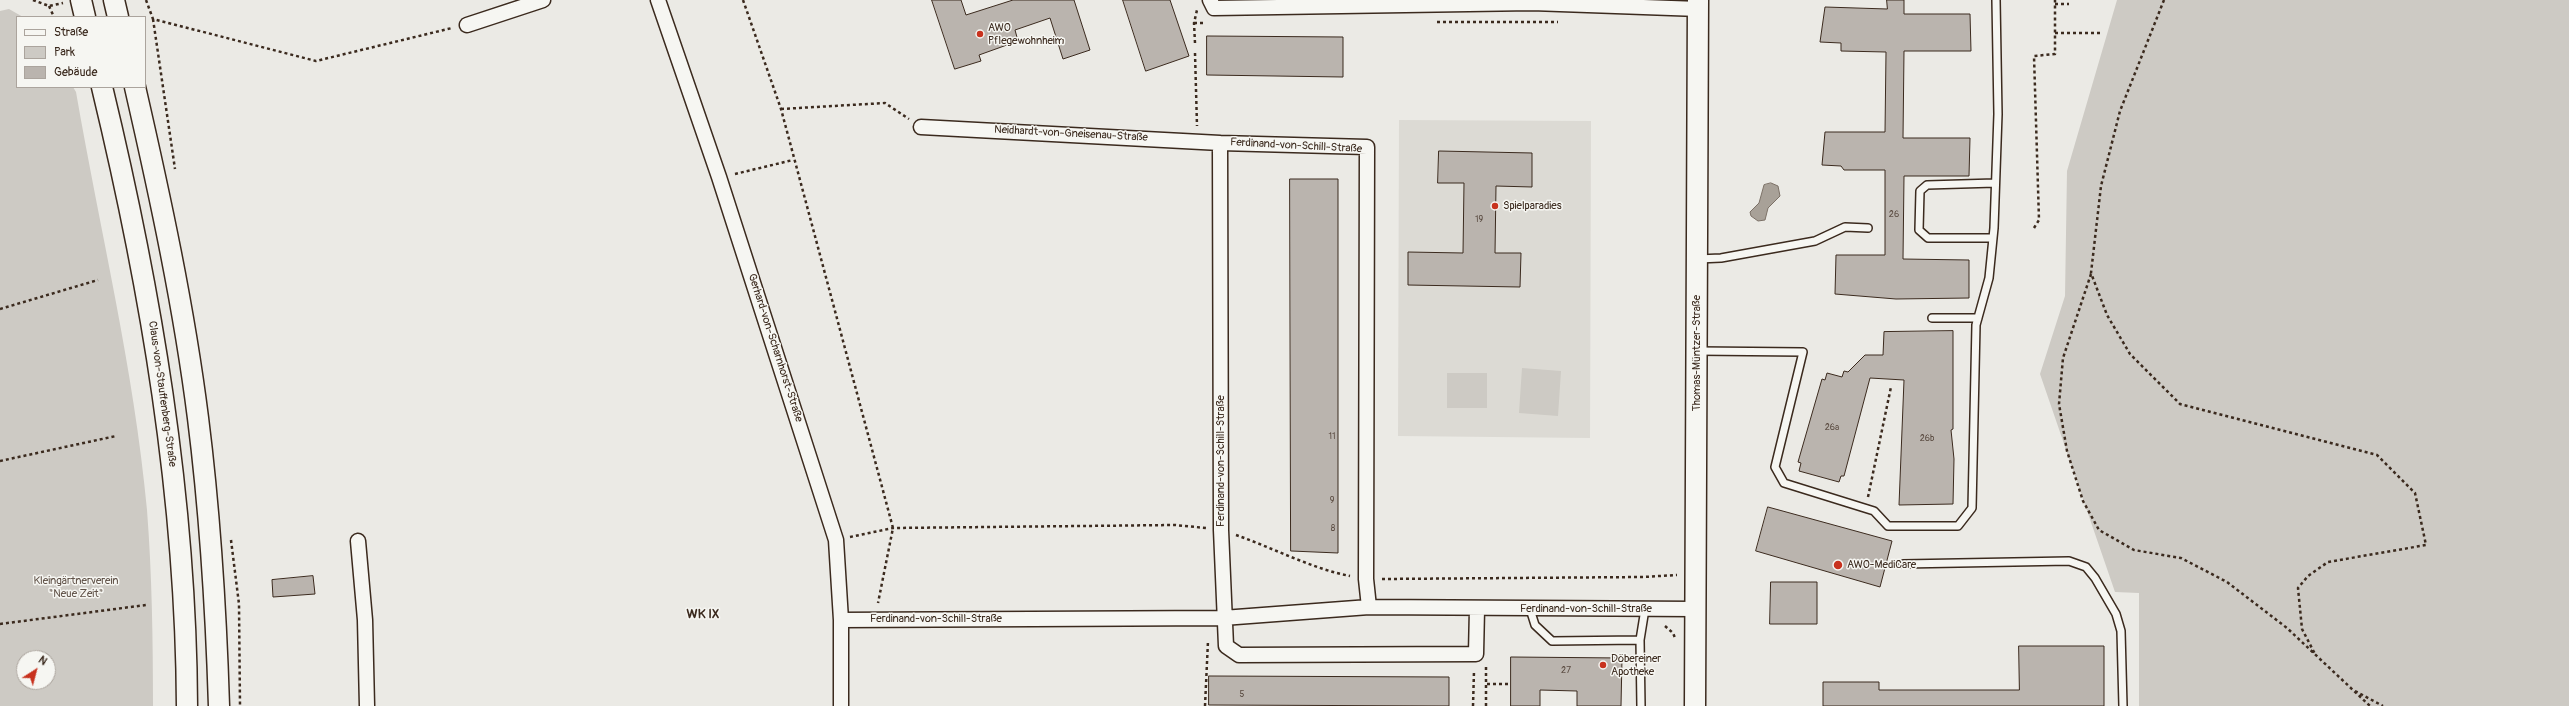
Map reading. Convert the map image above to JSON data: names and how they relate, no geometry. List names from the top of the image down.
{
  "streets": {
    "street": [
      "Neidhardt-von-Gneisenau-Straße",
      "Ferdinand-von-Schill-Straße",
      "Gerhard-von-Scharnhorst-Straße",
      "Thomas-Müntzer-Straße",
      "Claus-von-Stauffenberg-Straße"
    ]
  },
  "crossings": [
    ["Neidhardt-von-Gneisenau-Straße", "Ferdinand-von-Schill-Straße"],
    ["Ferdinand-von-Schill-Straße", "Gerhard-von-Scharnhorst-Straße"],
    ["Ferdinand-von-Schill-Straße", "Thomas-Müntzer-Straße"]
  ],
  "districts": ["WK IX"],
  "parks": ["Kleingärtnerverein \"Neue Zeit\""],
  "places": [
    "AWO Pflegewohnheim",
    "Spielparadies",
    "AWO-MediCare",
    "Döbereiner Apotheke"
  ],
  "house_numbers": [
    "26",
    "19",
    "26a",
    "11",
    "26b",
    "9",
    "8",
    "27",
    "5"
  ],
  "legend": ["Straße", "Park", "Gebäude"],
  "north": "top right"
}
